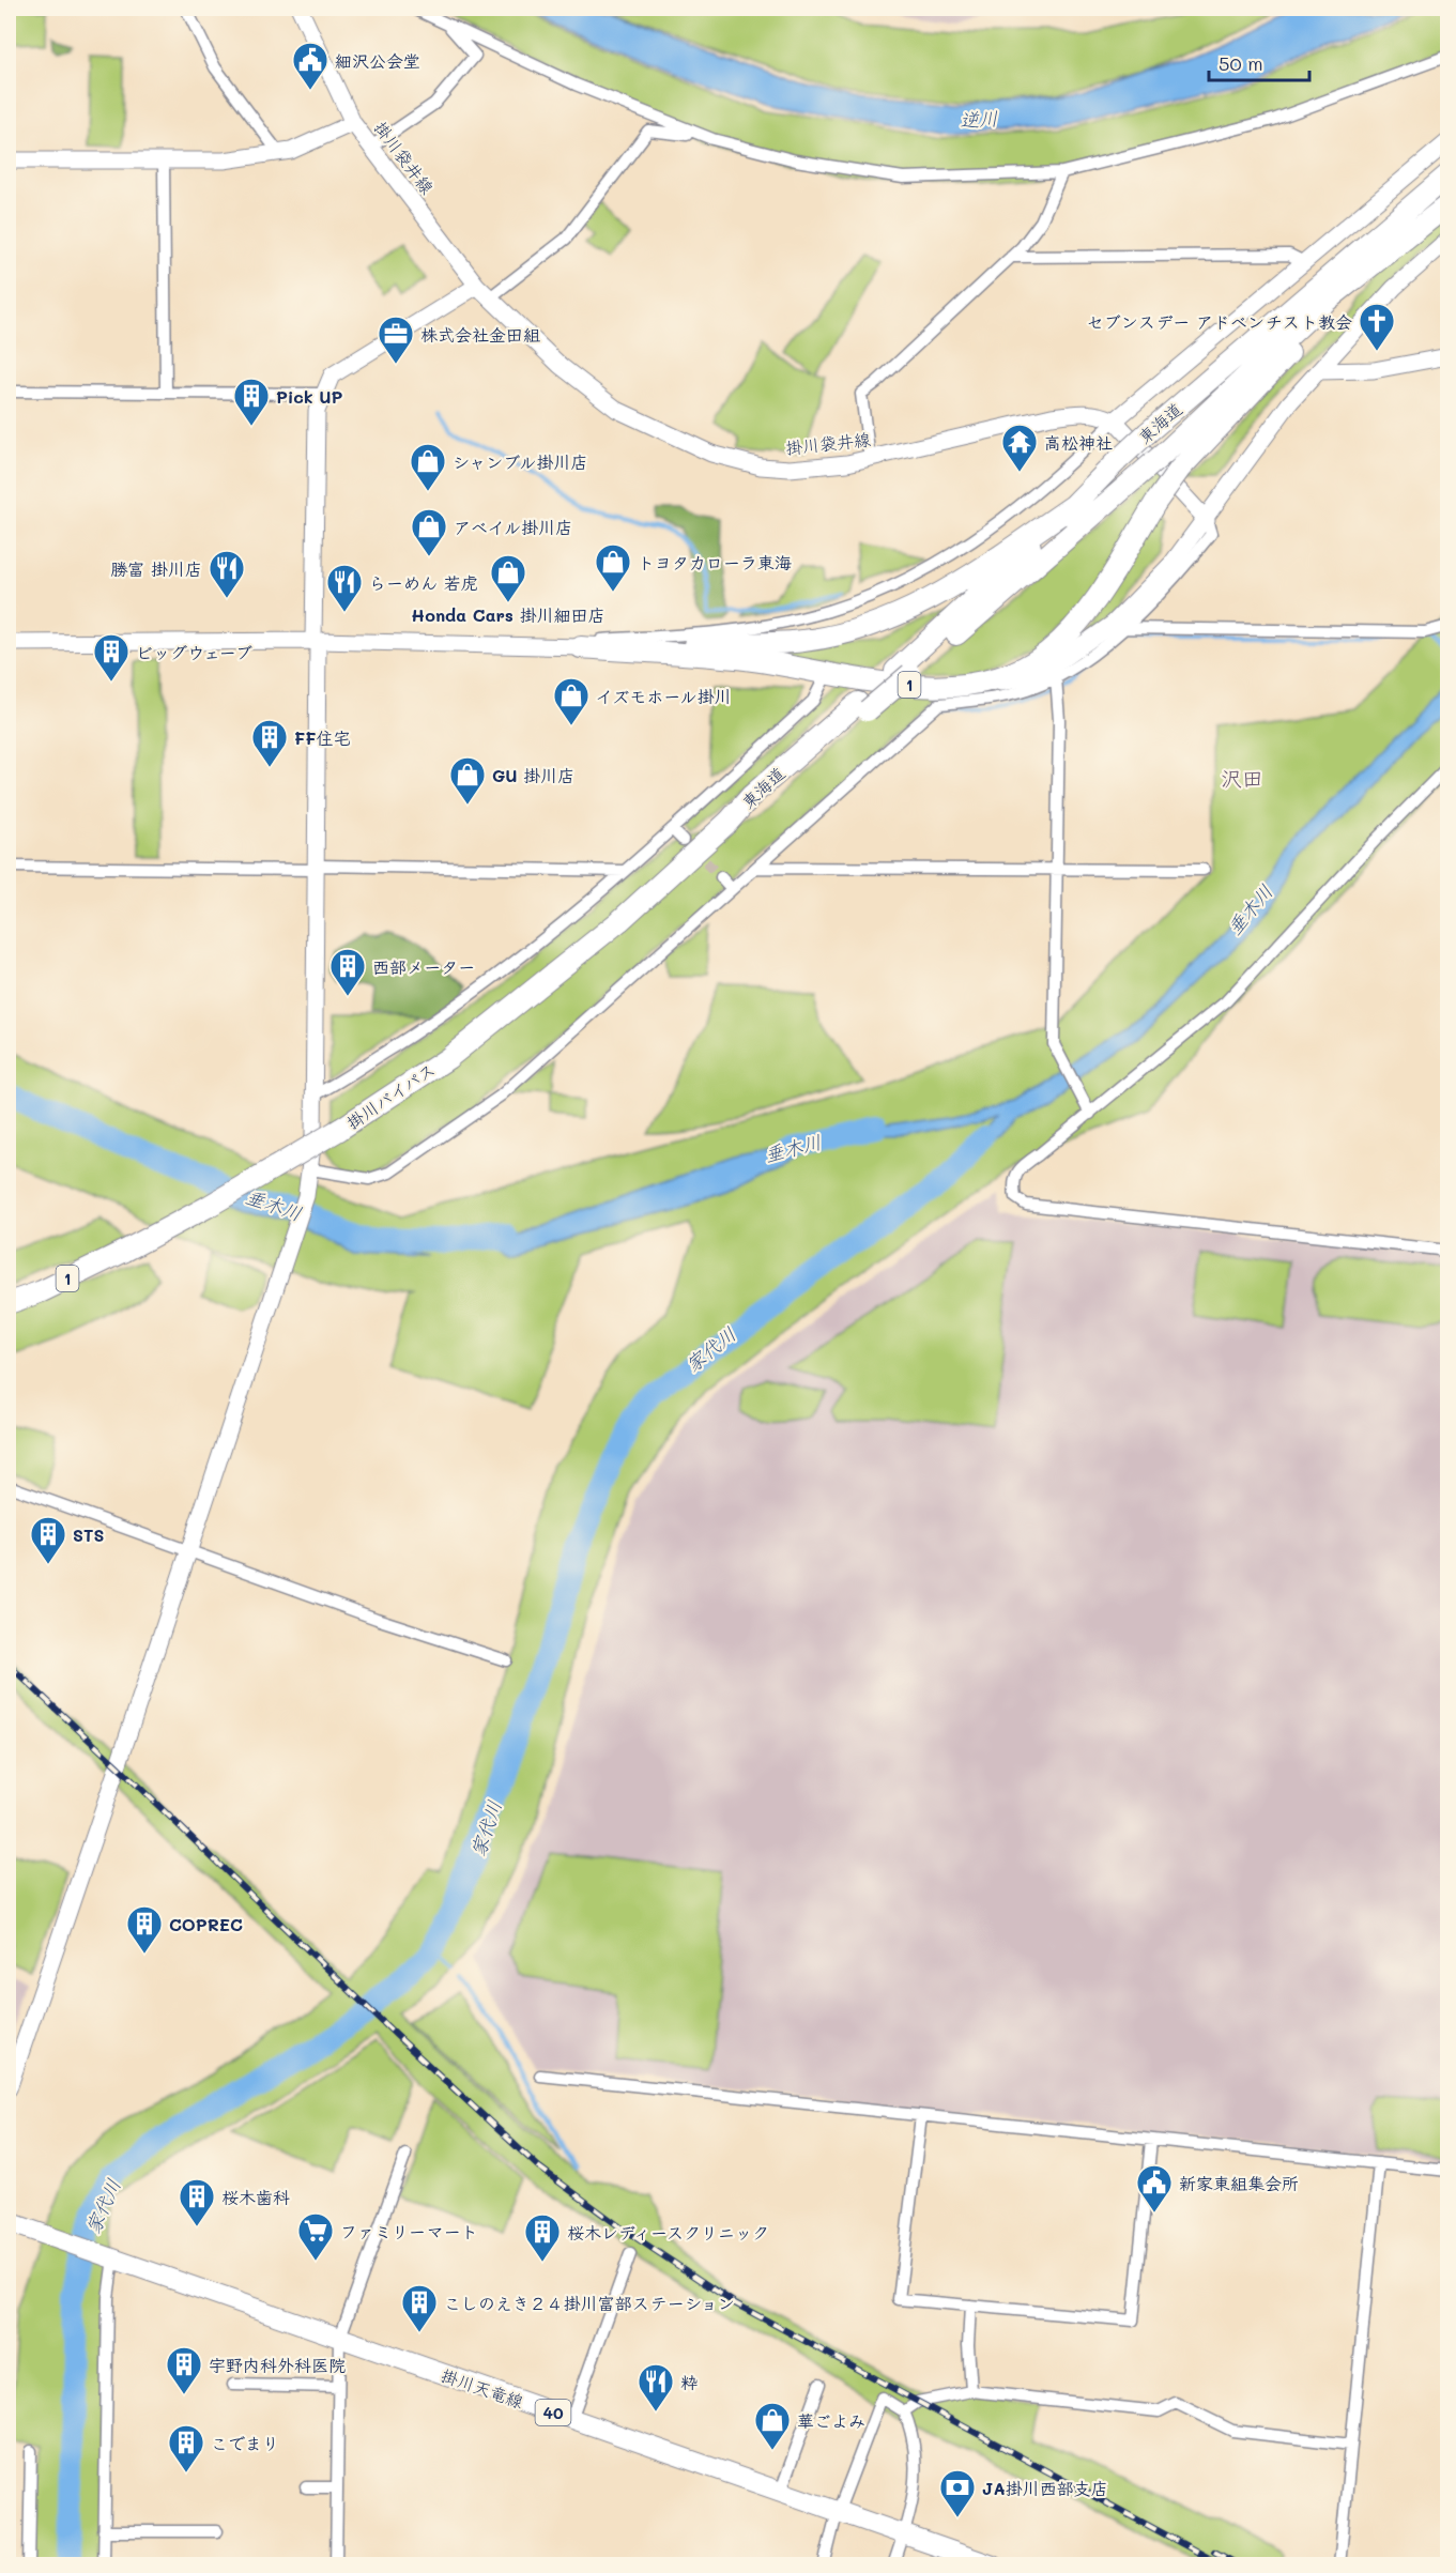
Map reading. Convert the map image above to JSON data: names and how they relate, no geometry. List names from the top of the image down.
{
  "streets": {
    "highway": ["東海道", "1", "掛川バイパス"],
    "main road": ["掛川天竜線", "40"],
    "street": ["掛川袋井線"]
  },
  "crossings": [
    ["東海道", "1"],
    ["東海道", "掛川バイパス"]
  ],
  "districts": ["沢田"],
  "water": ["逆川", "垂木川", "家代川"],
  "places": {
    "public building": ["細沢公会堂", "新家東組集会所"],
    "church": ["セブンスデー アドベンチスト教会"],
    "office": ["株式会社金田組"],
    "building": [
      "Pick UP",
      "ビッグウェーブ",
      "FF住宅",
      "西部メーター",
      "STS",
      "COPREC",
      "桜木歯科",
      "桜木レディースクリニック",
      "こしのえき２４掛川富部ステーション",
      "宇野内科外科医院",
      "こでまり"
    ],
    "temple": ["高松神社"],
    "shop": [
      "シャンブル掛川店",
      "アベイル掛川店",
      "トヨタカローラ東海",
      "Honda Cars 掛川細田店",
      "イズモホール掛川",
      "GU 掛川店",
      "華ごよみ"
    ],
    "restaurant": ["勝富 掛川店", "らーめん 若虎", "粋"],
    "supermarket": ["ファミリーマート"],
    "bank": ["JA掛川西部支店"]
  },
  "scale_bar": "50 m"
}
